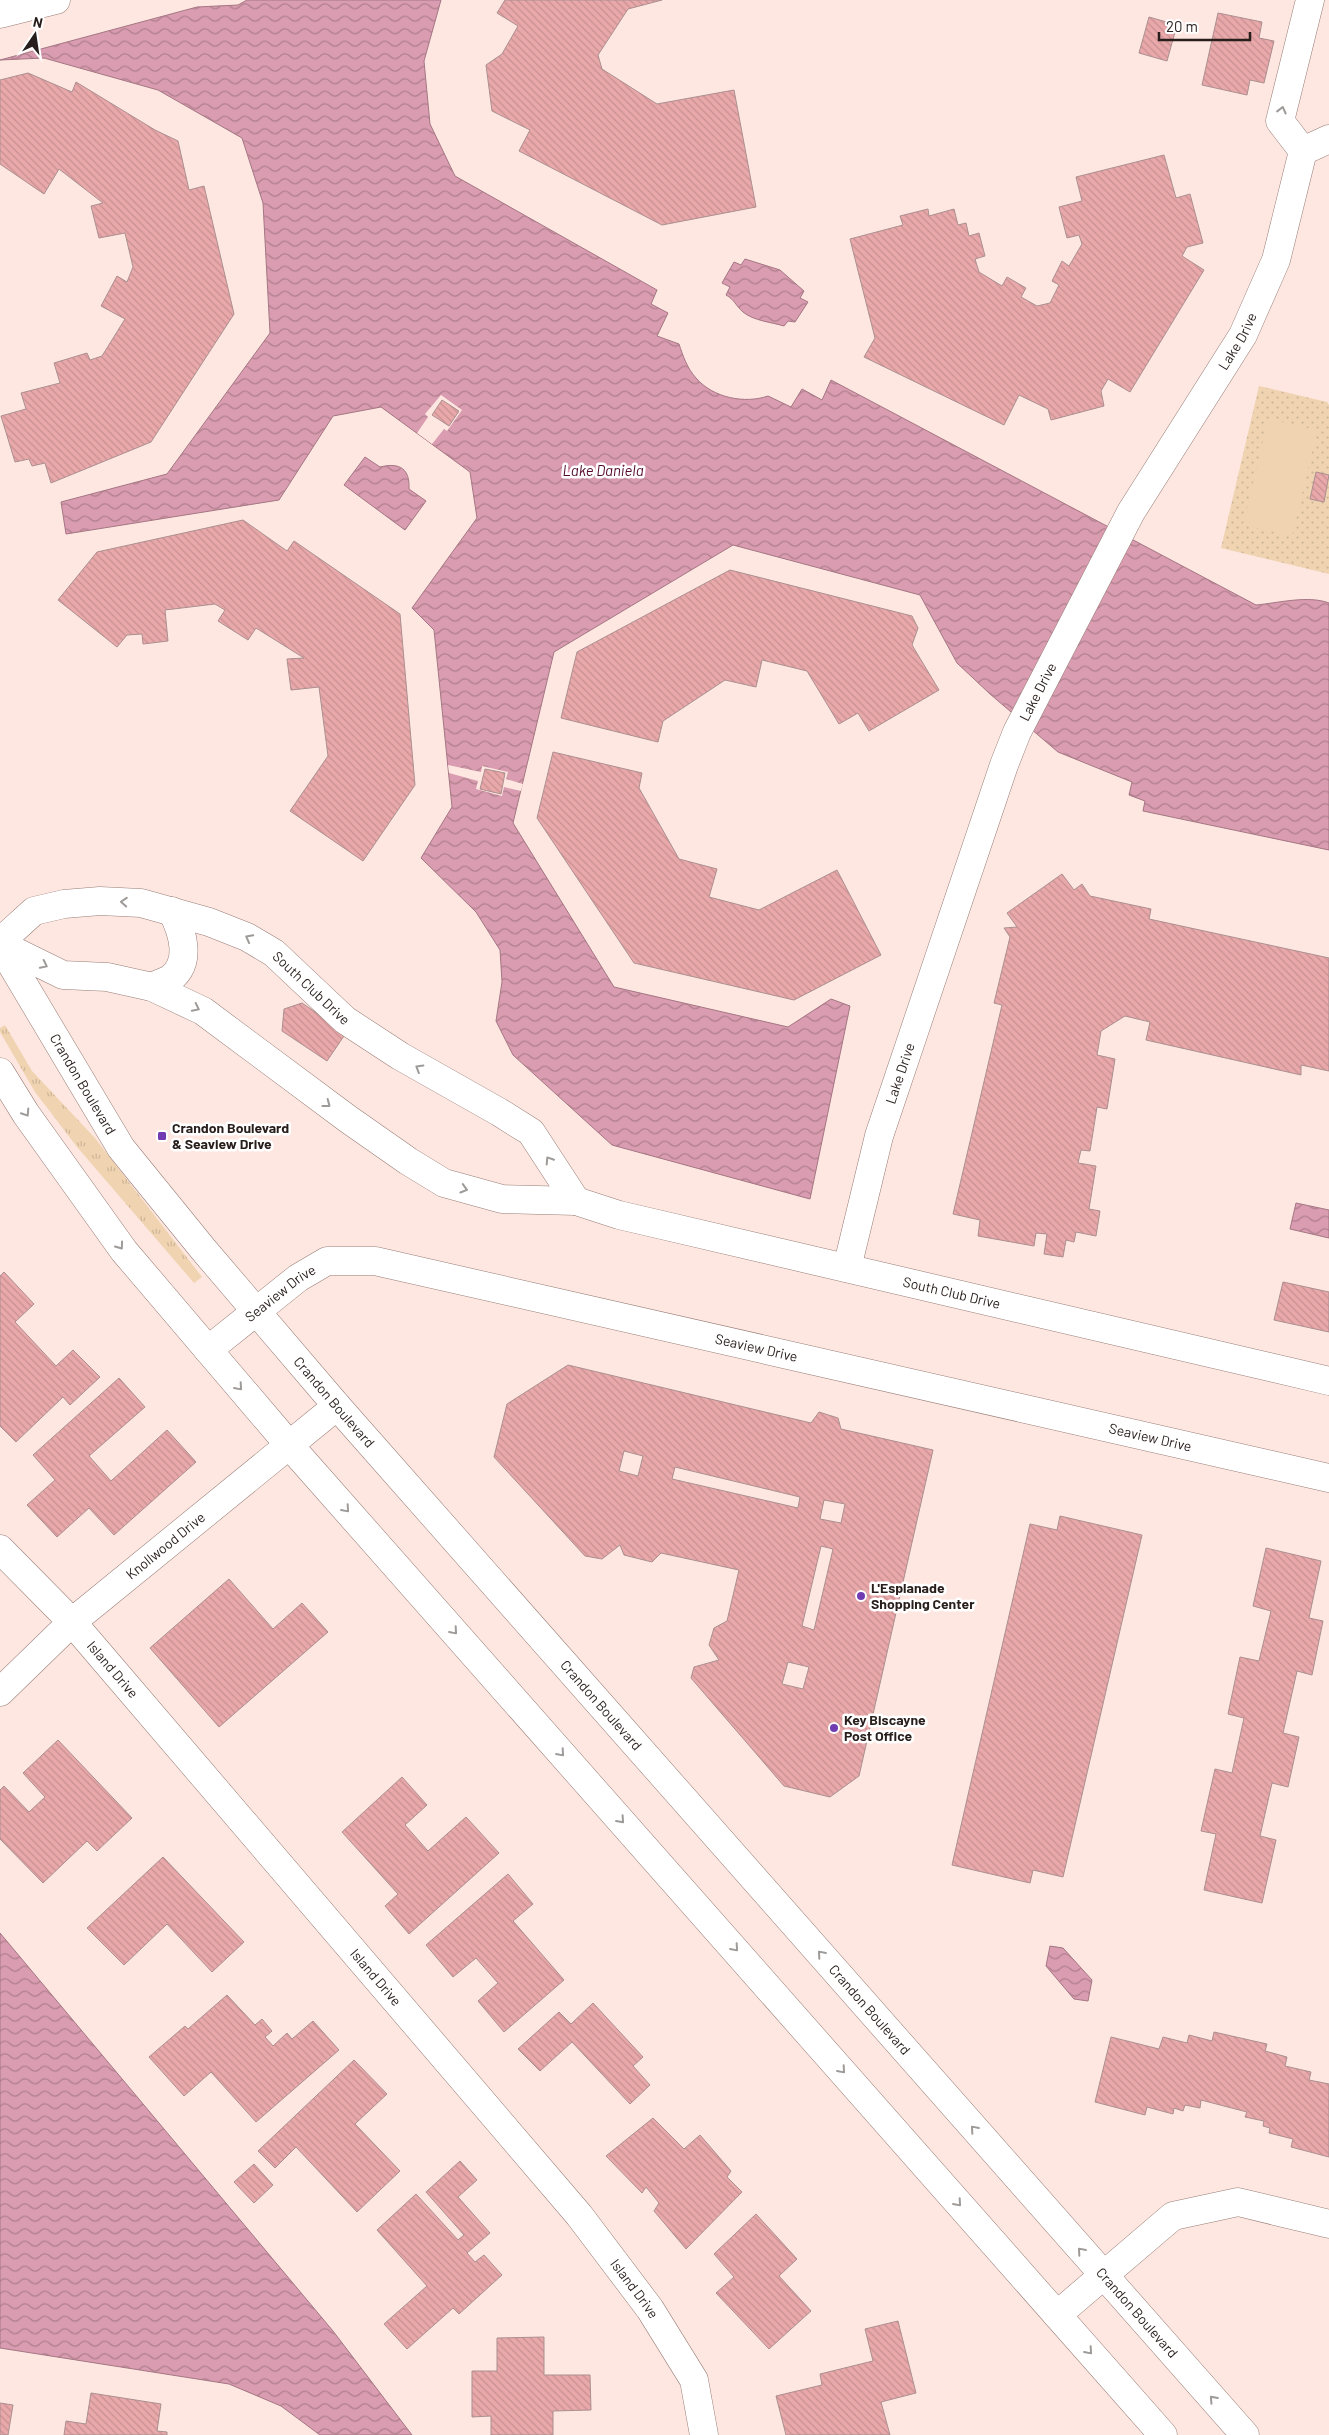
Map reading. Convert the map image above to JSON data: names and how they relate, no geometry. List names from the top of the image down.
{
  "streets": {
    "street": [
      "Lake Drive",
      "South Club Drive",
      "Crandon Boulevard",
      "Seaview Drive",
      "Knollwood Drive",
      "Island Drive"
    ]
  },
  "crossings": [
    ["Lake Drive", "South Club Drive"],
    ["South Club Drive", "Crandon Boulevard"],
    ["Crandon Boulevard", "Seaview Drive"],
    ["Crandon Boulevard", "Knollwood Drive"],
    ["Knollwood Drive", "Island Drive"]
  ],
  "water": ["Lake Daniela"],
  "places": {
    "transit": ["Crandon Boulevard & Seaview Drive"],
    "other": ["L'Esplanade Shopping Center", "Key Biscayne Post Office"]
  },
  "scale_bar": "20 m",
  "north": "top"
}
